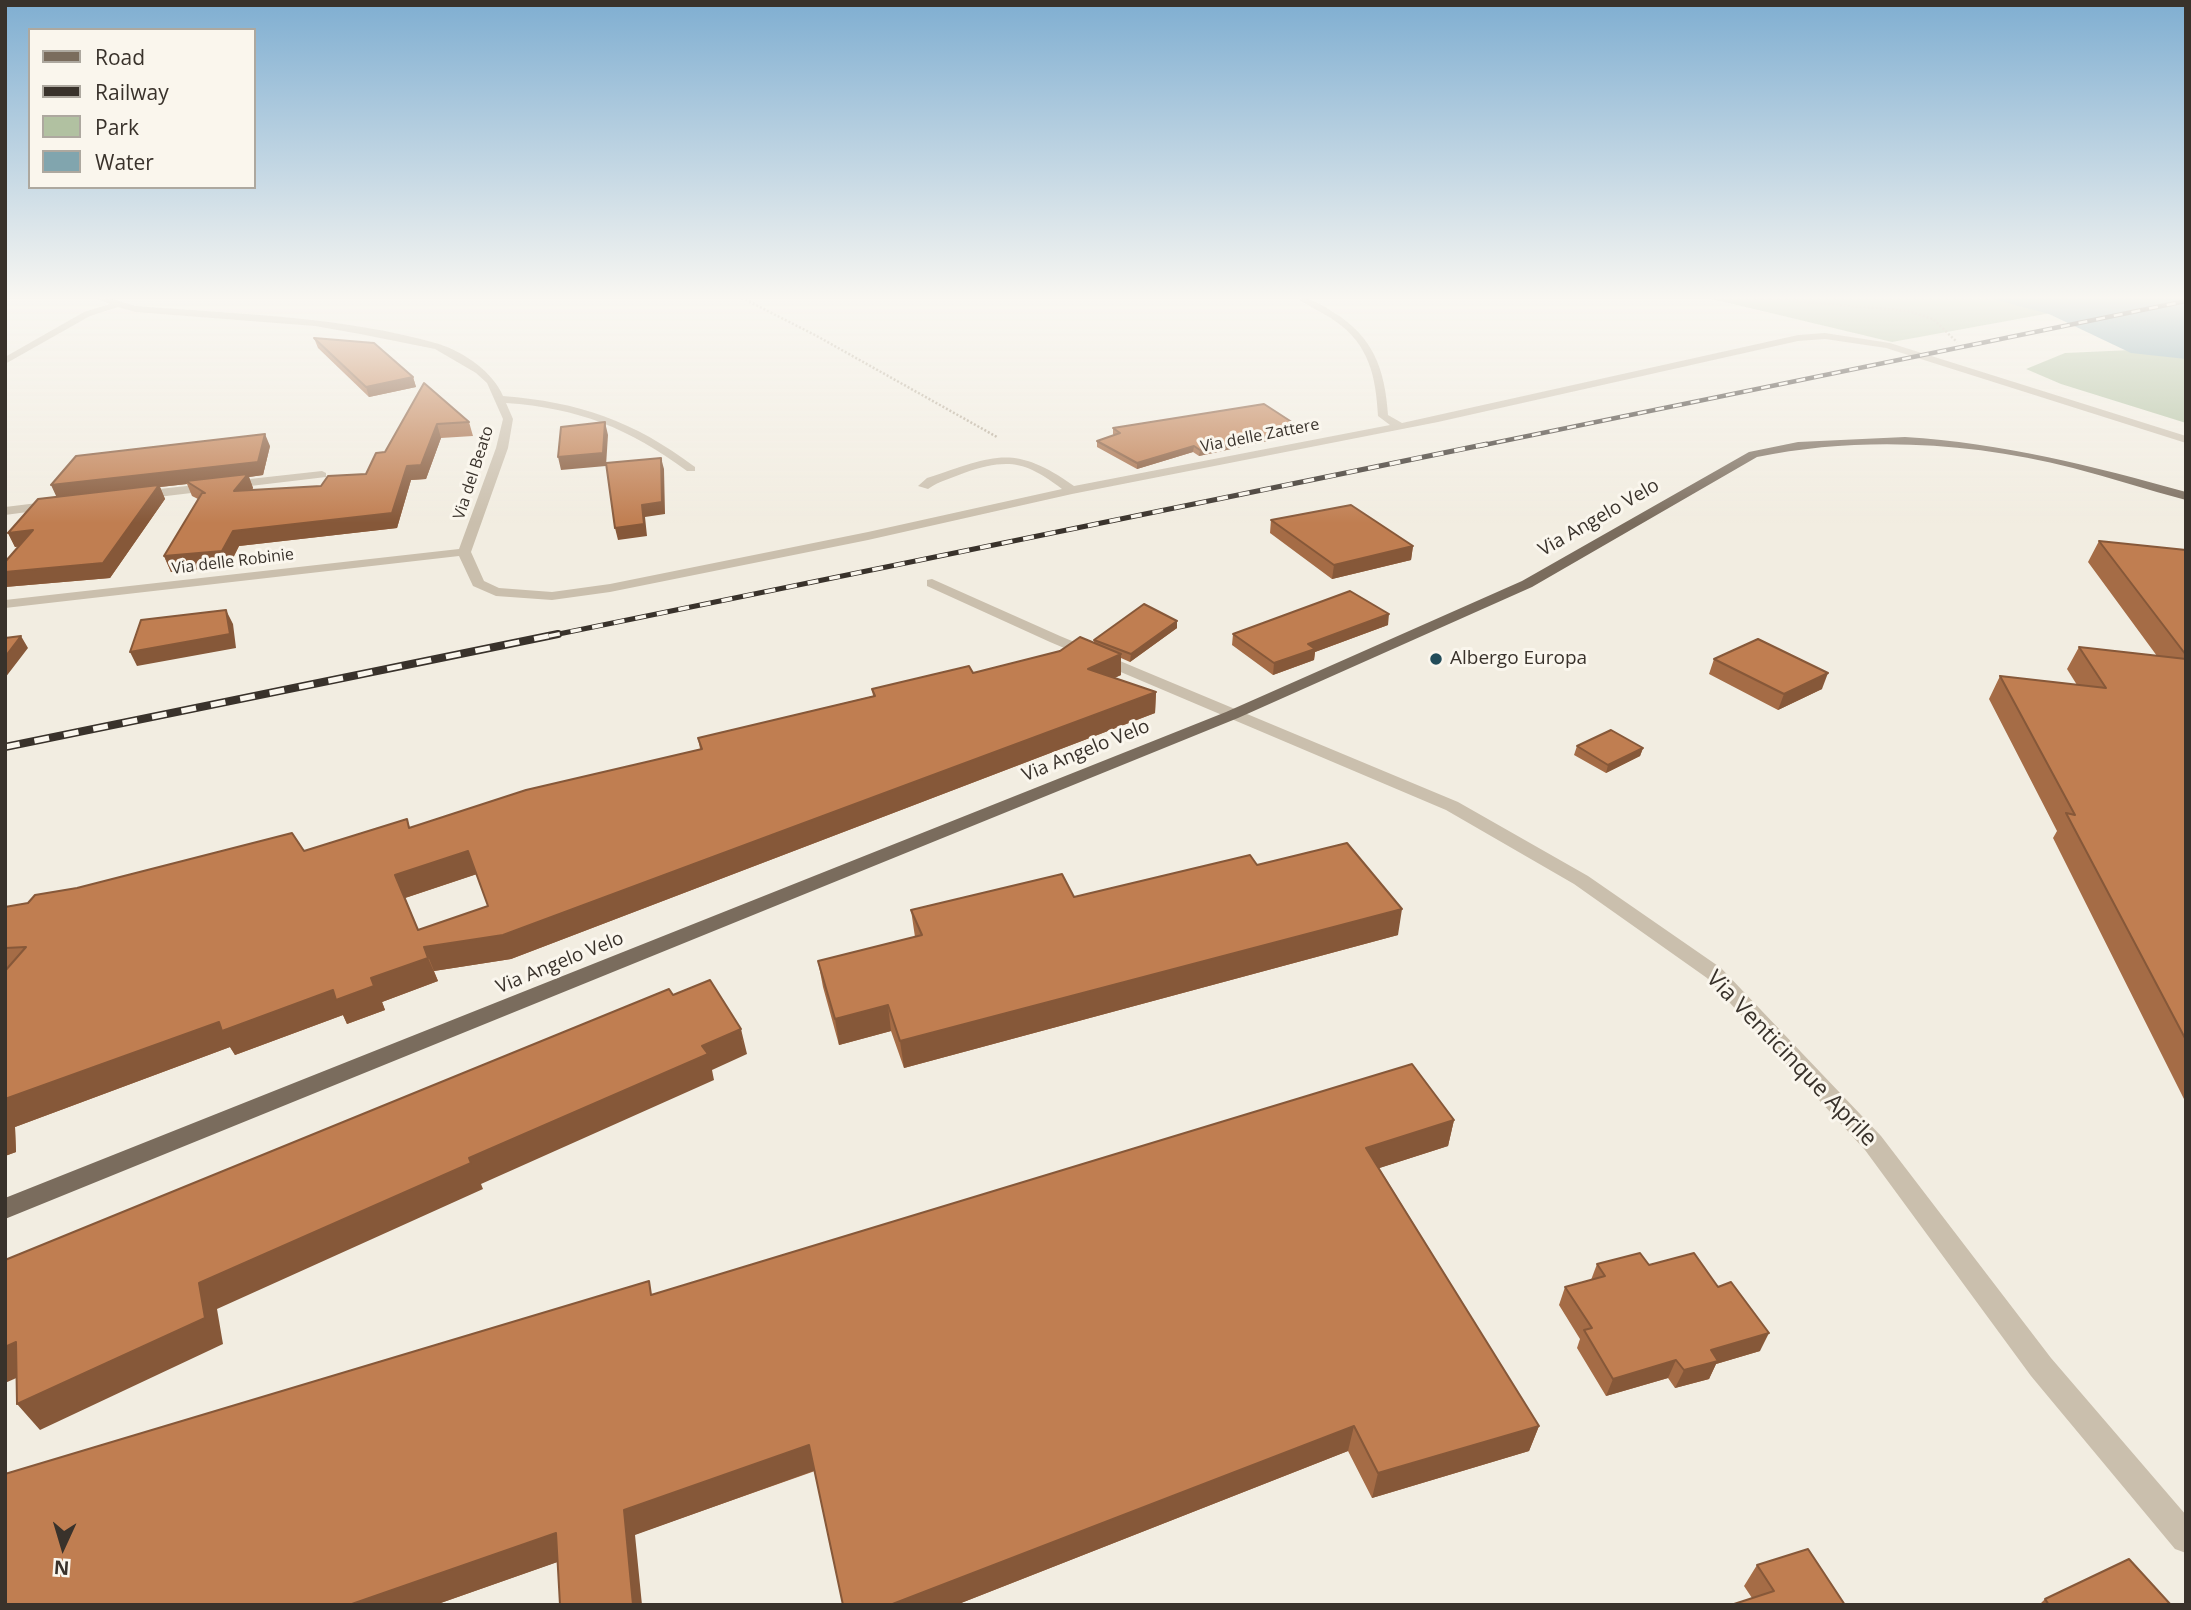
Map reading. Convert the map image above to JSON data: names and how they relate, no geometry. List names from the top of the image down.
{
  "streets": {
    "main road": ["Via Angelo Velo"],
    "street": [
      "Via delle Zattere",
      "Via del Beato",
      "Via delle Robinie",
      "Via Venticinque Aprile"
    ]
  },
  "crossings": [
    ["Via delle Zattere", "Via del Beato"],
    ["Via delle Zattere", "Via delle Robinie"],
    ["Via del Beato", "Via delle Robinie"],
    ["Via Angelo Velo", "Via Venticinque Aprile"]
  ],
  "places": ["Albergo Europa"],
  "legend": [
    "Road",
    "Railway",
    "Park",
    "Water"
  ],
  "north": "bottom"
}
